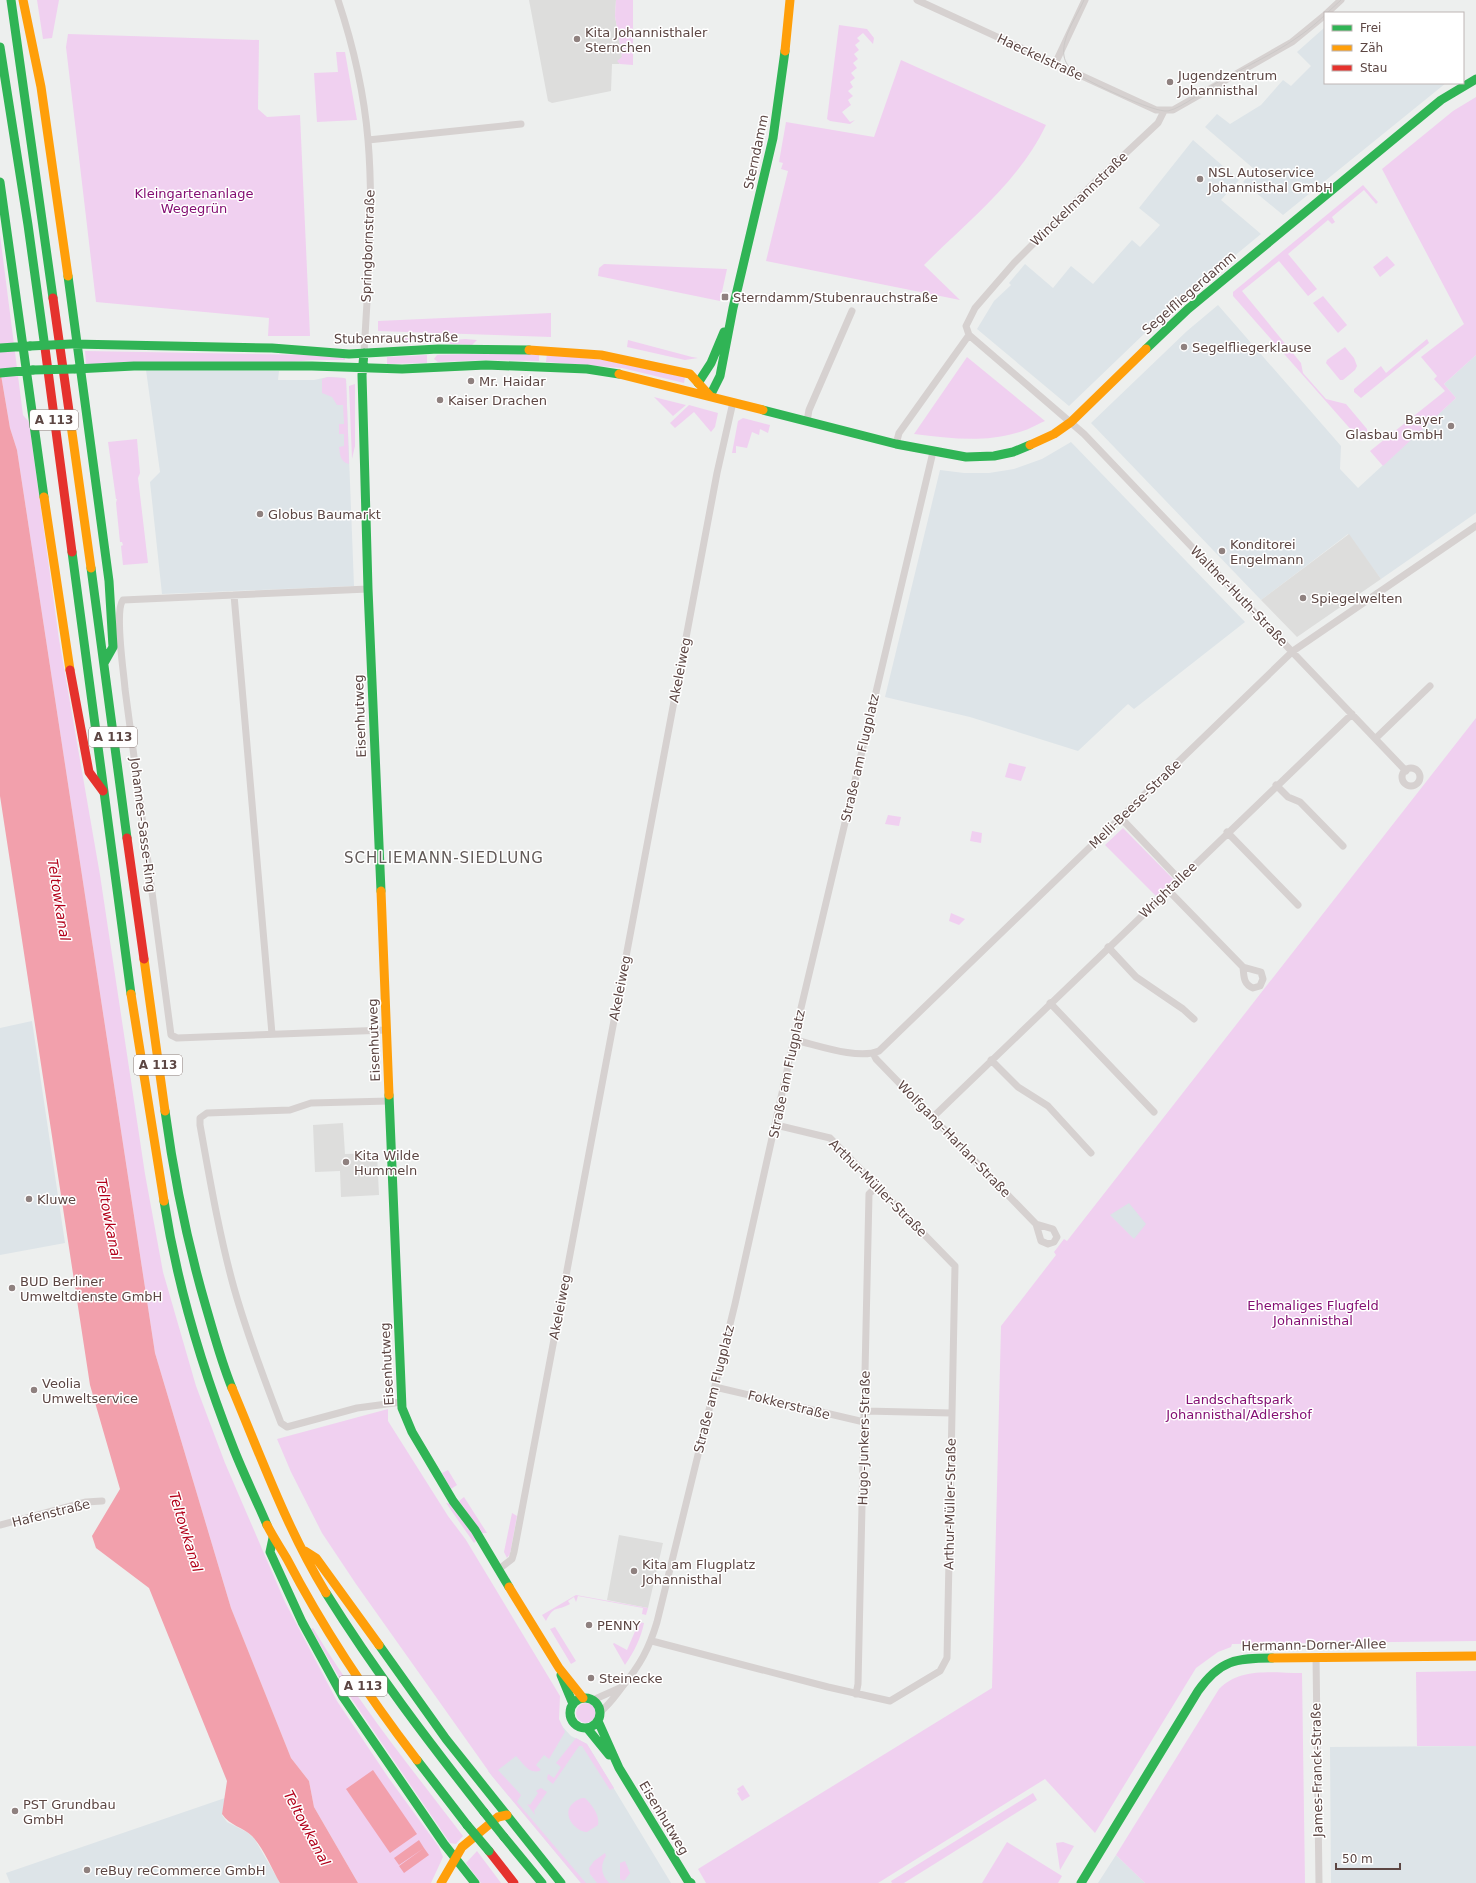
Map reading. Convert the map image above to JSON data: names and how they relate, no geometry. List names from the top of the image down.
{
  "streets": {
    "main road": [
      "Sterndamm",
      "Segelfliegerdamm",
      "Stubenrauchstraße",
      "A 113",
      "Eisenhutweg",
      "Hermann-Dorner-Allee"
    ],
    "street": [
      "Haeckelstraße",
      "Winckelmannstraße",
      "Springbornstraße",
      "Walther-Huth-Straße",
      "Akeleiweg",
      "Straße am Flugplatz",
      "Melli-Beese-Straße",
      "Johannes-Sasse-Ring",
      "Wrightallee",
      "Wolfgang-Harlan-Straße",
      "Arthur-Müller-Straße",
      "Fokkerstraße",
      "Hugo-Junkers-Straße",
      "Hafenstraße",
      "James-Franck-Straße"
    ]
  },
  "crossings": [
    ["Haeckelstraße", "Winckelmannstraße"],
    ["Sterndamm", "Stubenrauchstraße"],
    ["Winckelmannstraße", "Walther-Huth-Straße"],
    ["Springbornstraße", "Stubenrauchstraße"],
    ["Springbornstraße", "Eisenhutweg"],
    ["Segelfliegerdamm", "Walther-Huth-Straße"],
    ["Segelfliegerdamm", "Straße am Flugplatz"],
    ["Stubenrauchstraße", "Eisenhutweg"],
    ["Walther-Huth-Straße", "Melli-Beese-Straße"],
    ["Walther-Huth-Straße", "Wrightallee"],
    ["Akeleiweg", "Eisenhutweg"],
    ["Eisenhutweg", "Straße am Flugplatz"],
    ["Eisenhutweg", "Johannes-Sasse-Ring"],
    ["Straße am Flugplatz", "Arthur-Müller-Straße"],
    ["Straße am Flugplatz", "Fokkerstraße"],
    ["Melli-Beese-Straße", "Wolfgang-Harlan-Straße"],
    ["Wrightallee", "Wolfgang-Harlan-Straße"],
    ["Arthur-Müller-Straße", "Hugo-Junkers-Straße"],
    ["Fokkerstraße", "Hugo-Junkers-Straße"],
    ["Hermann-Dorner-Allee", "James-Franck-Straße"]
  ],
  "districts": ["SCHLIEMANN-SIEDLUNG"],
  "water": ["Teltowkanal"],
  "parks": ["Kleingartenanlage Wegegrün", "Ehemaliges Flugfeld Johannisthal", "Landschaftspark Johannisthal/Adlershof"],
  "places": {
    "other": [
      "Kita Johannisthaler Sternchen",
      "Jugendzentrum Johannisthal",
      "NSL Autoservice Johannisthal GmbH",
      "Segelfliegerklause",
      "Mr. Haidar",
      "Kaiser Drachen",
      "Bayer Glasbau GmbH",
      "Globus Baumarkt",
      "Konditorei Engelmann",
      "Spiegelwelten",
      "Kita Wilde Hummeln",
      "Kluwe",
      "BUD Berliner Umweltdienste GmbH",
      "Veolia Umweltservice",
      "Kita am Flugplatz Johannisthal",
      "PENNY",
      "Steinecke",
      "PST Grundbau GmbH",
      "reBuy reCommerce GmbH"
    ],
    "transit": ["Sterndamm/Stubenrauchstraße"]
  },
  "legend": ["Frei", "Zäh", "Stau"],
  "scale_bar": "50 m"
}
